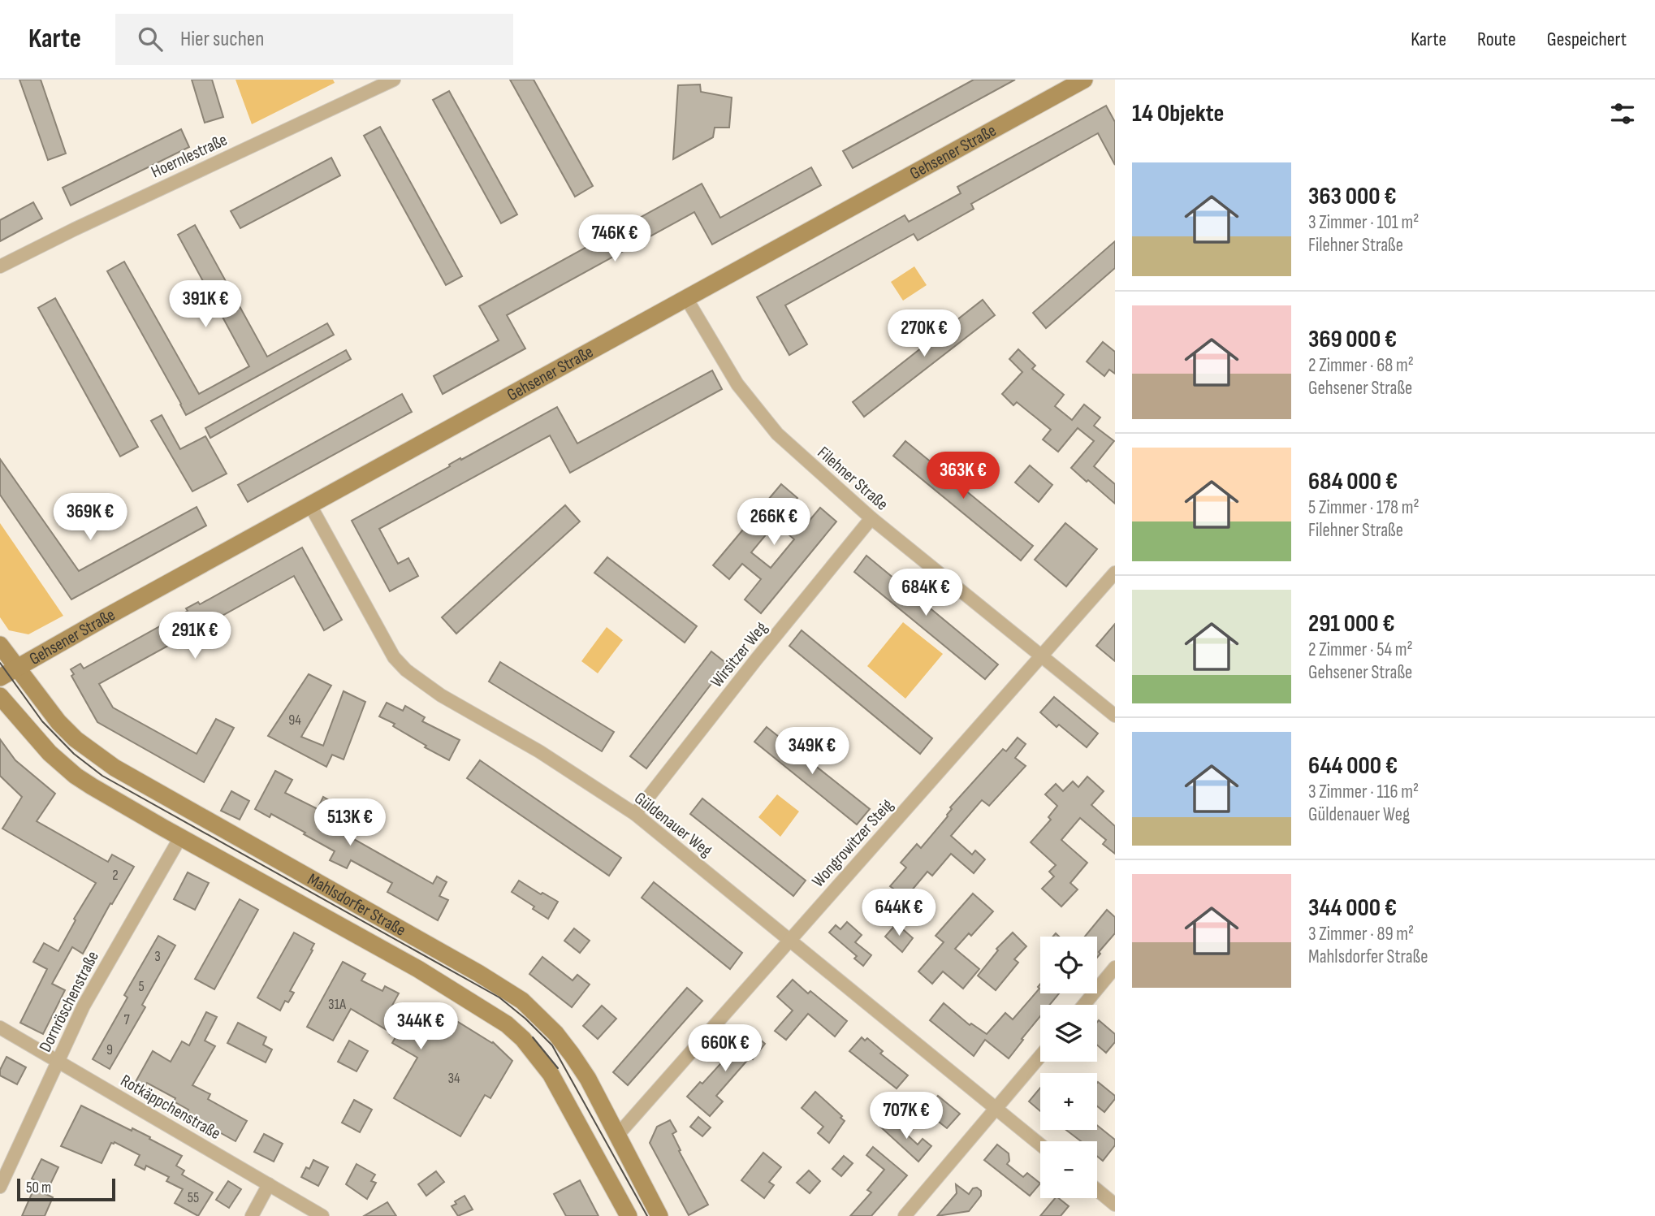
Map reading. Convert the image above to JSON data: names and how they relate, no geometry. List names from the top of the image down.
{
  "streets": {
    "main road": ["Gehsener Straße", "Mahlsdorfer Straße"],
    "street": [
      "Hoernlestraße",
      "Filehner Straße",
      "Wirsitzer Weg",
      "Güldenauer Weg",
      "Wongrowitzer Steig",
      "Dornröschenstraße",
      "Rotkäppchenstraße"
    ]
  },
  "crossings": [
    ["Gehsener Straße", "Filehner Straße"],
    ["Gehsener Straße", "Güldenauer Weg"],
    ["Gehsener Straße", "Mahlsdorfer Straße"],
    ["Filehner Straße", "Wirsitzer Weg"],
    ["Filehner Straße", "Wongrowitzer Steig"],
    ["Wirsitzer Weg", "Güldenauer Weg"],
    ["Güldenauer Weg", "Wongrowitzer Steig"],
    ["Wongrowitzer Steig", "Mahlsdorfer Straße"],
    ["Mahlsdorfer Straße", "Dornröschenstraße"],
    ["Dornröschenstraße", "Rotkäppchenstraße"]
  ],
  "house_numbers": [
    "94",
    "2",
    "3",
    "5",
    "31A",
    "7",
    "9",
    "34",
    "55"
  ],
  "scale_bar": "50 m",
  "page": {
    "header": "Karte",
    "search": "Hier suchen",
    "nav": ["Karte", "Route", "Gespeichert"],
    "heading": "14 Objekte",
    "list": [
      {
        "name": "363 000 €",
        "note": "3 Zimmer · 101 m² · Filehner Straße"
      },
      {
        "name": "369 000 €",
        "note": "2 Zimmer · 68 m² · Gehsener Straße"
      },
      {
        "name": "684 000 €",
        "note": "5 Zimmer · 178 m² · Filehner Straße"
      },
      {
        "name": "291 000 €",
        "note": "2 Zimmer · 54 m² · Gehsener Straße"
      },
      {
        "name": "644 000 €",
        "note": "3 Zimmer · 116 m² · Güldenauer Weg"
      },
      {
        "name": "344 000 €",
        "note": "3 Zimmer · 89 m² · Mahlsdorfer Straße"
      }
    ],
    "price": [
      "746K €",
      "391K €",
      "270K €",
      "363K €",
      "369K €",
      "266K €",
      "684K €",
      "291K €",
      "349K €",
      "513K €",
      "644K €",
      "344K €",
      "660K €",
      "707K €"
    ],
    "map_buttons": ["+", "−"],
    "scale": "50 m"
  }
}
